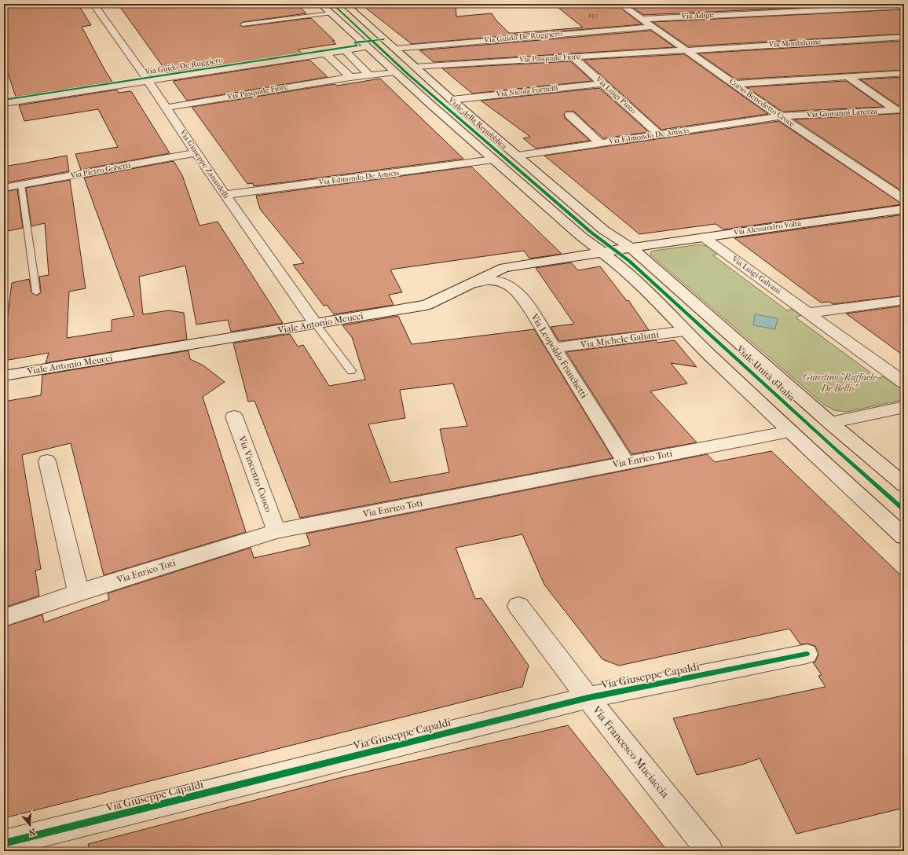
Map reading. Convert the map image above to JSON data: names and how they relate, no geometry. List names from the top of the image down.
{
  "streets": {
    "street": [
      "Via Adige",
      "Via Guido De Ruggiero",
      "Via Monfalcone",
      "Via Pasquale Fiore",
      "Via Nicola Fornelli",
      "Via Luigi Pinto",
      "Corso Benedetto Croce",
      "Via Giovanni Laterza",
      "Viale della Repubblica",
      "Via Edmondo De Amicis",
      "Via Giuseppe Zanardelli",
      "Via Pietro Gobetti",
      "Via Alessandro Volta",
      "Via Luigi Galvani",
      "Viale Antonio Meucci",
      "Via Michele Galiani",
      "Via Leopoldo Franchetti",
      "Viale Unità d'Italia",
      "Via Enrico Toti",
      "Via Vincenzo Cuoco",
      "Via Giuseppe Capaldi",
      "Via Francesco Muciaccia"
    ]
  },
  "crossings": [
    ["Via Adige", "Corso Benedetto Croce"],
    ["Via Guido De Ruggiero", "Corso Benedetto Croce"],
    ["Via Guido De Ruggiero", "Viale della Repubblica"],
    ["Via Guido De Ruggiero", "Via Giuseppe Zanardelli"],
    ["Via Monfalcone", "Via Pasquale Fiore"],
    ["Via Monfalcone", "Corso Benedetto Croce"],
    ["Via Pasquale Fiore", "Via Luigi Pinto"],
    ["Via Pasquale Fiore", "Corso Benedetto Croce"],
    ["Via Pasquale Fiore", "Viale della Repubblica"],
    ["Via Pasquale Fiore", "Via Giuseppe Zanardelli"],
    ["Via Nicola Fornelli", "Via Luigi Pinto"],
    ["Via Nicola Fornelli", "Viale della Repubblica"],
    ["Via Luigi Pinto", "Via Edmondo De Amicis"],
    ["Corso Benedetto Croce", "Via Giovanni Laterza"],
    ["Corso Benedetto Croce", "Via Edmondo De Amicis"],
    ["Via Giovanni Laterza", "Via Edmondo De Amicis"],
    ["Viale della Repubblica", "Via Edmondo De Amicis"],
    ["Viale della Repubblica", "Via Alessandro Volta"],
    ["Viale della Repubblica", "Viale Antonio Meucci"],
    ["Viale della Repubblica", "Viale Unità d'Italia"],
    ["Via Edmondo De Amicis", "Via Giuseppe Zanardelli"],
    ["Via Giuseppe Zanardelli", "Via Pietro Gobetti"],
    ["Via Giuseppe Zanardelli", "Viale Antonio Meucci"],
    ["Via Alessandro Volta", "Via Luigi Galvani"],
    ["Via Alessandro Volta", "Viale Antonio Meucci"],
    ["Via Alessandro Volta", "Viale Unità d'Italia"],
    ["Viale Antonio Meucci", "Via Leopoldo Franchetti"],
    ["Viale Antonio Meucci", "Viale Unità d'Italia"],
    ["Via Michele Galiani", "Via Leopoldo Franchetti"],
    ["Via Leopoldo Franchetti", "Via Enrico Toti"],
    ["Via Enrico Toti", "Via Vincenzo Cuoco"],
    ["Via Giuseppe Capaldi", "Via Francesco Muciaccia"]
  ],
  "parks": ["Giardino \"Raffaele De Bellis\""],
  "house_numbers": ["130"],
  "north": "bottom"
}
